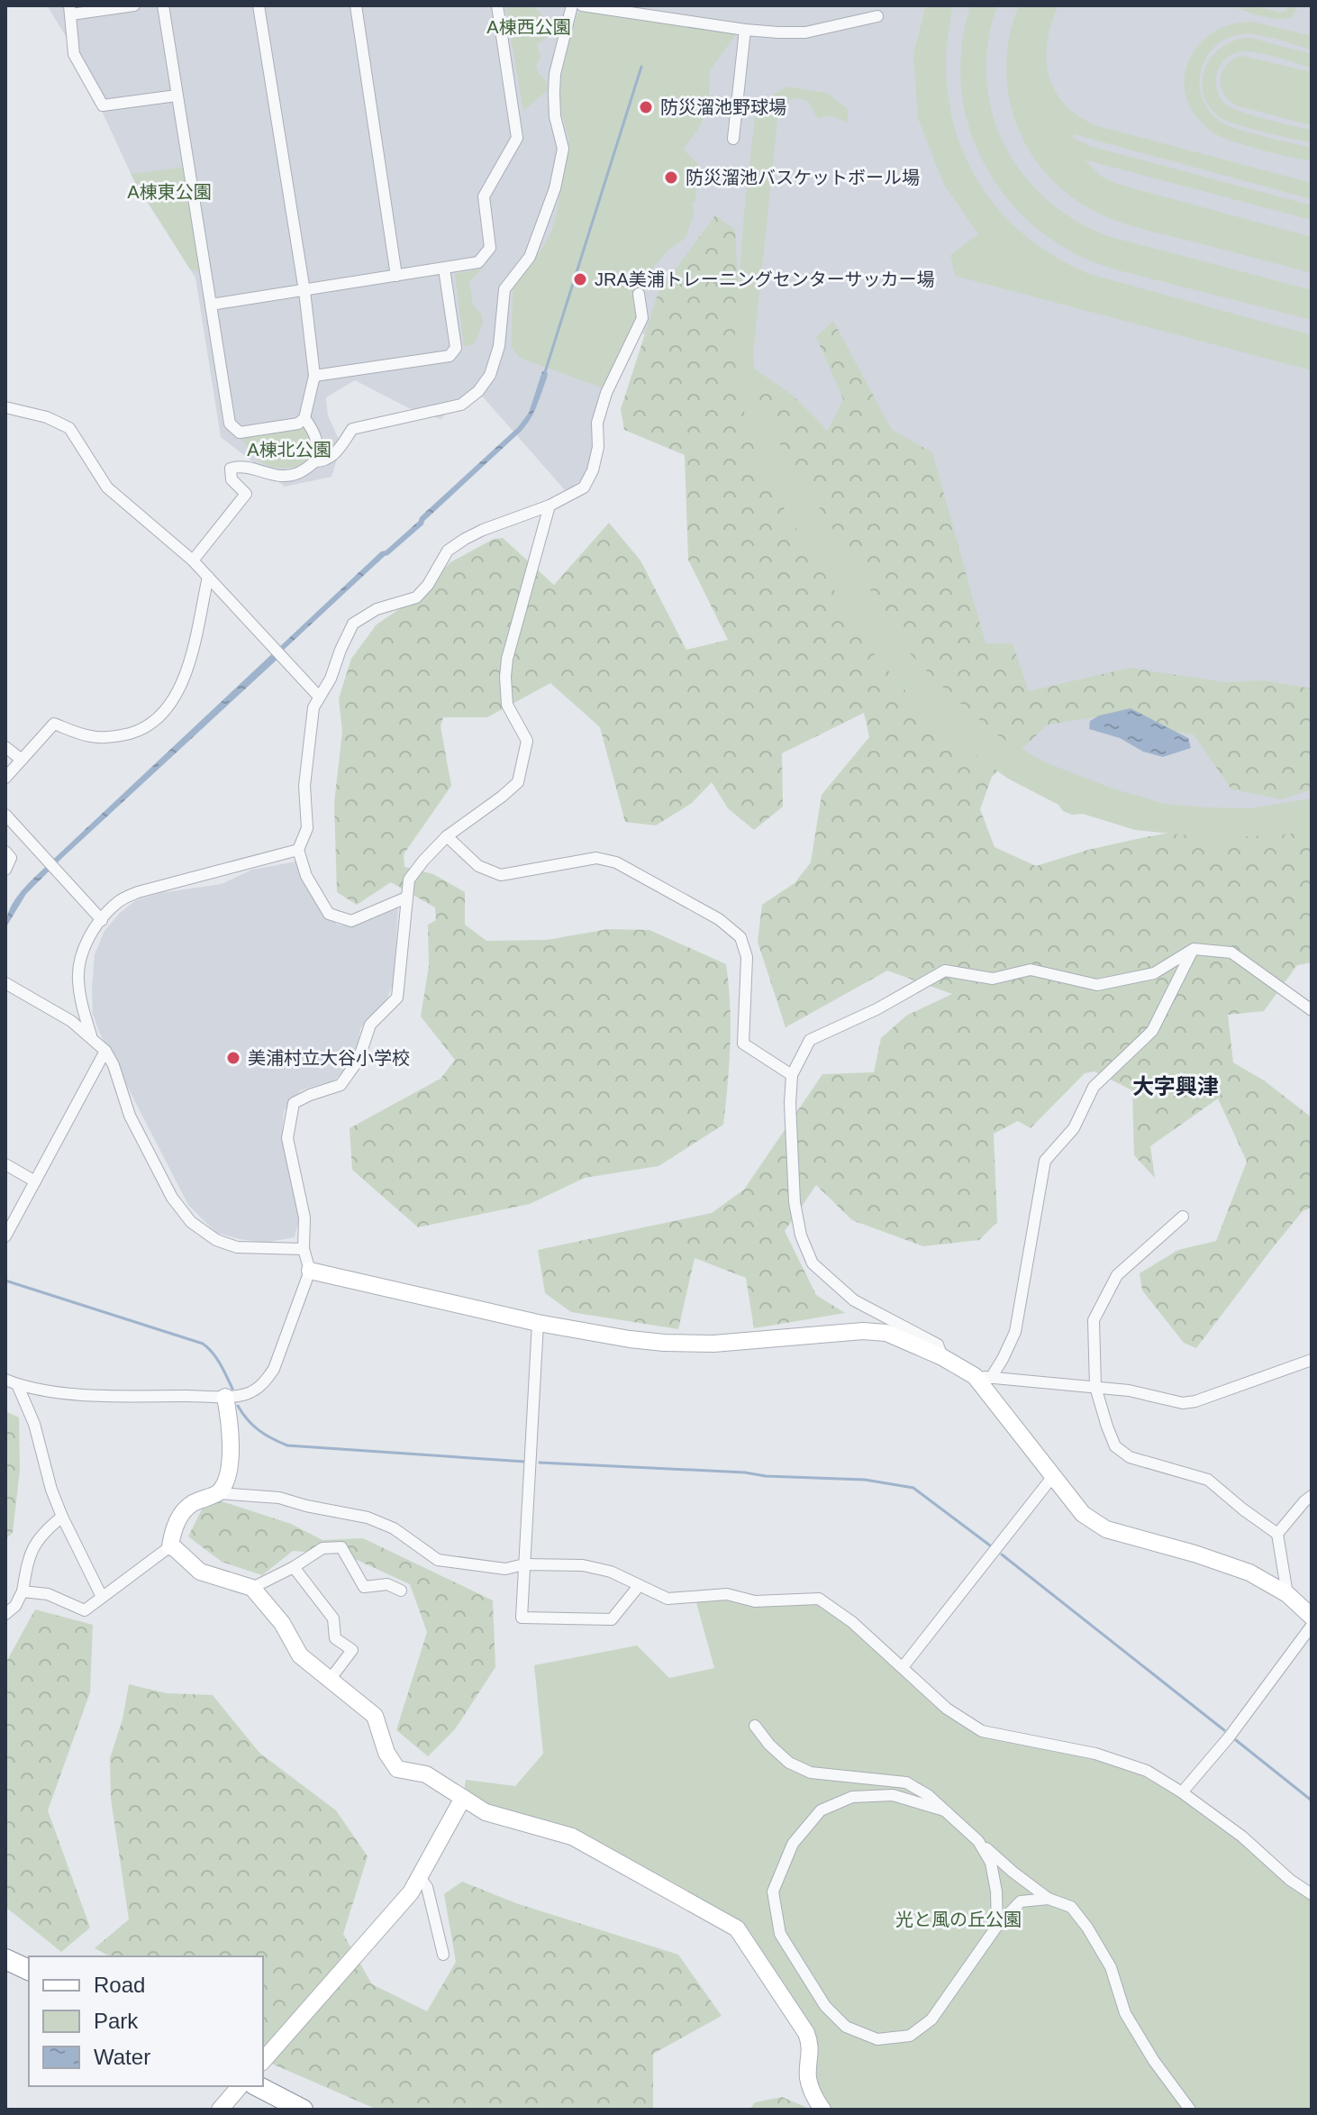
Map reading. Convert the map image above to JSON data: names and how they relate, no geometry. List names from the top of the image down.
{
  "districts": ["大字興津"],
  "parks": [
    "A棟西公園",
    "A棟東公園",
    "A棟北公園",
    "光と風の丘公園"
  ],
  "places": [
    "防災溜池野球場",
    "防災溜池バスケットボール場",
    "JRA美浦トレーニングセンターサッカー場",
    "美浦村立大谷小学校"
  ],
  "legend": ["Road", "Park", "Water"]
}
